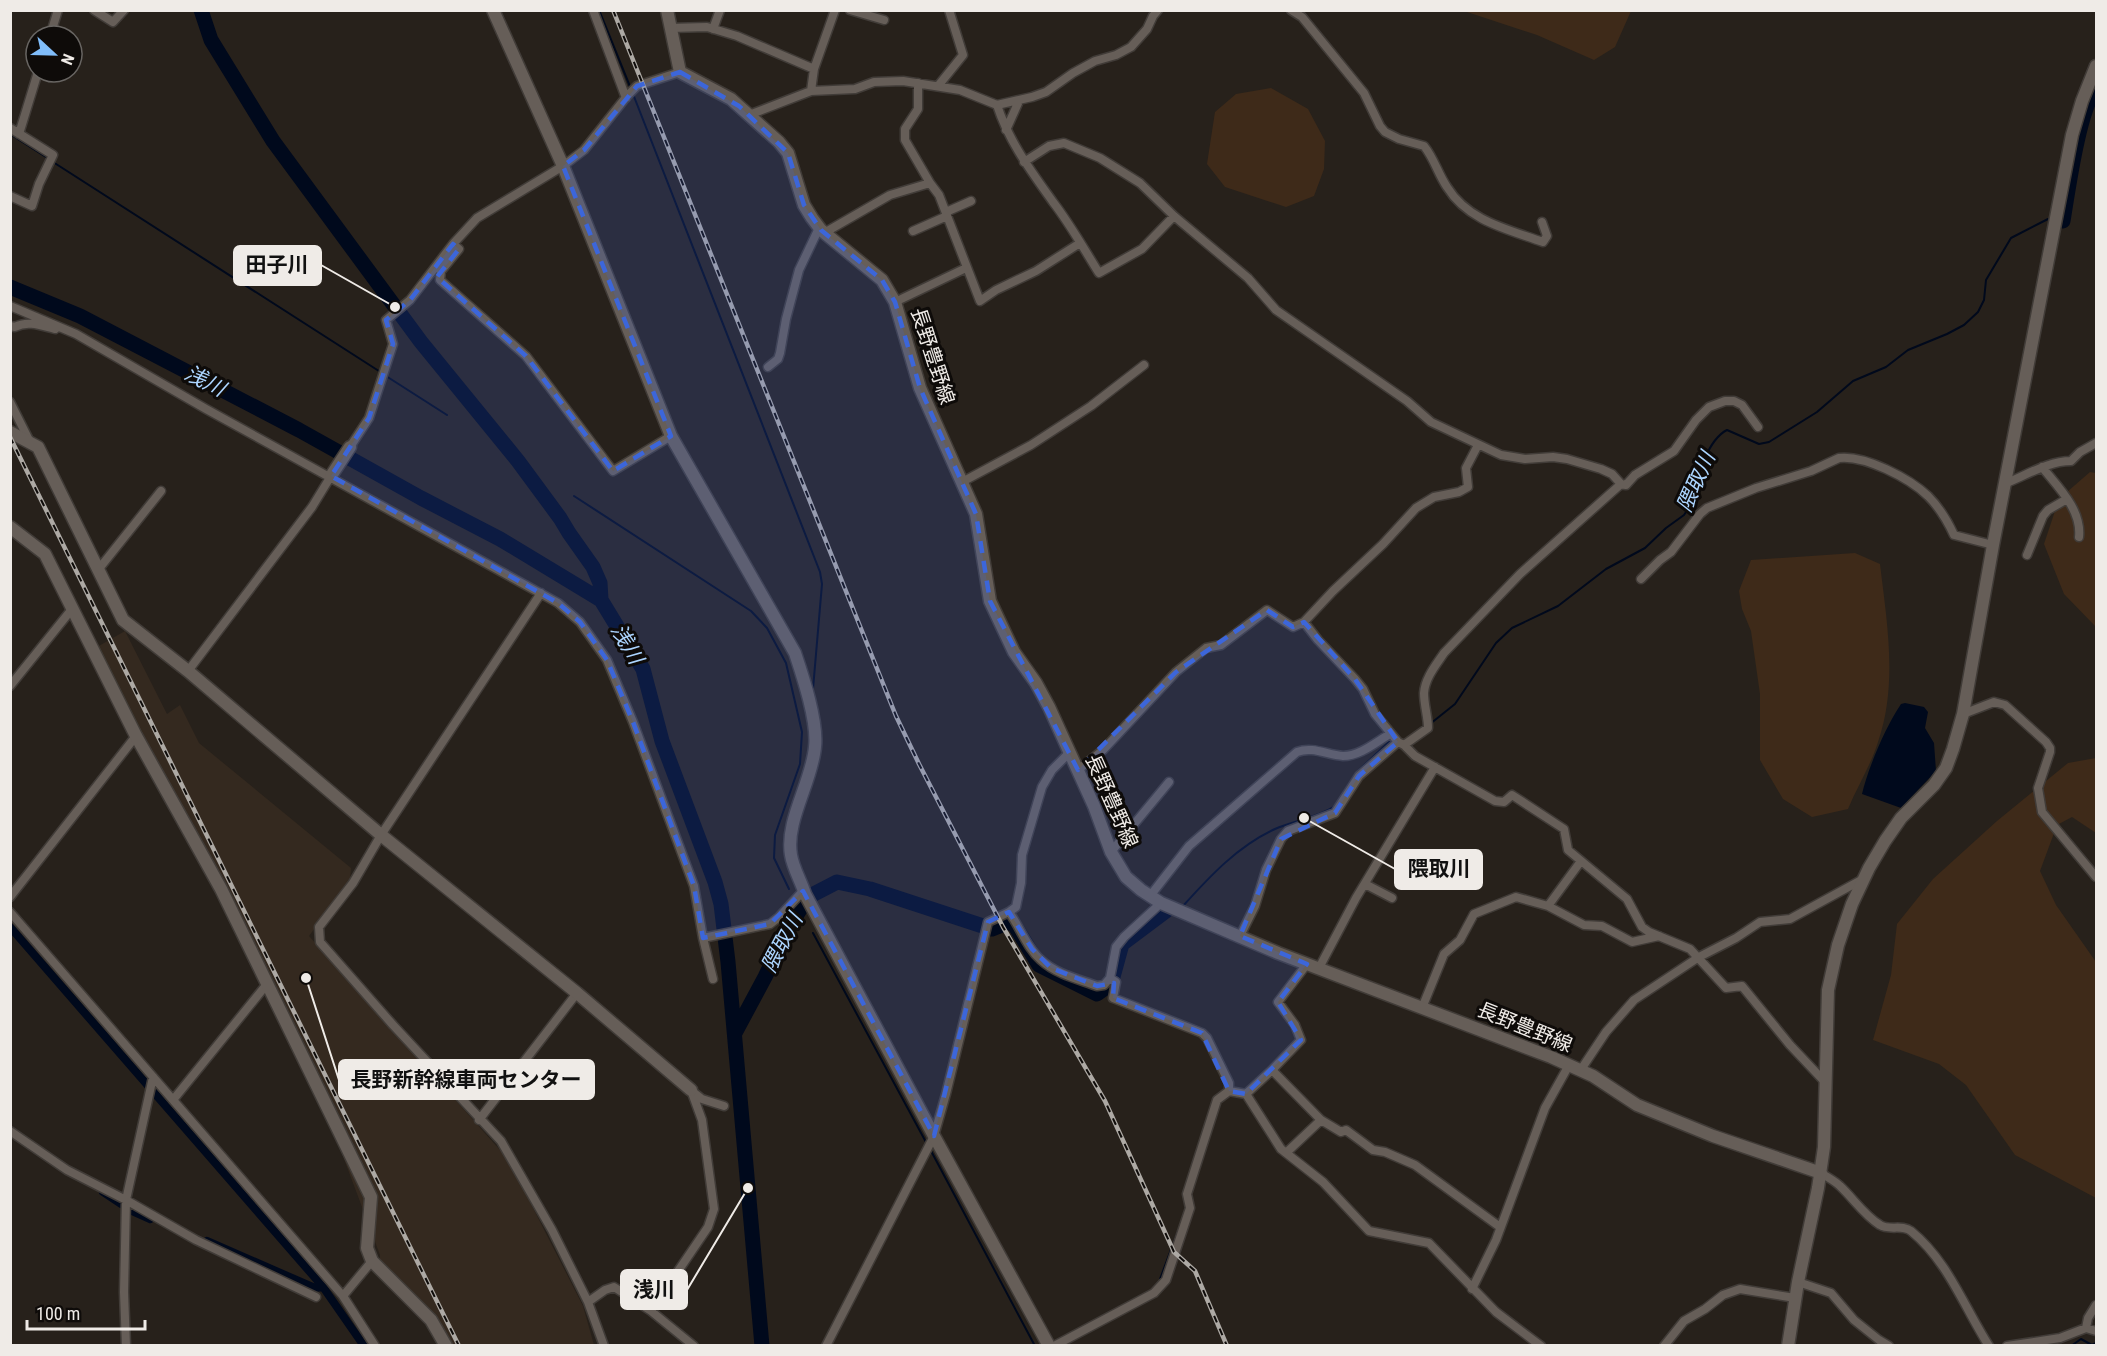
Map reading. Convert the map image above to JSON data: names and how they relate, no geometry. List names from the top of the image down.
{
  "streets": {
    "street": ["長野豊野線"]
  },
  "water": ["浅川", "隈取川"],
  "places": [
    "田子川",
    "隈取川",
    "長野新幹線車両センター",
    "浅川"
  ],
  "scale_bar": "100 m",
  "north": "right"
}
